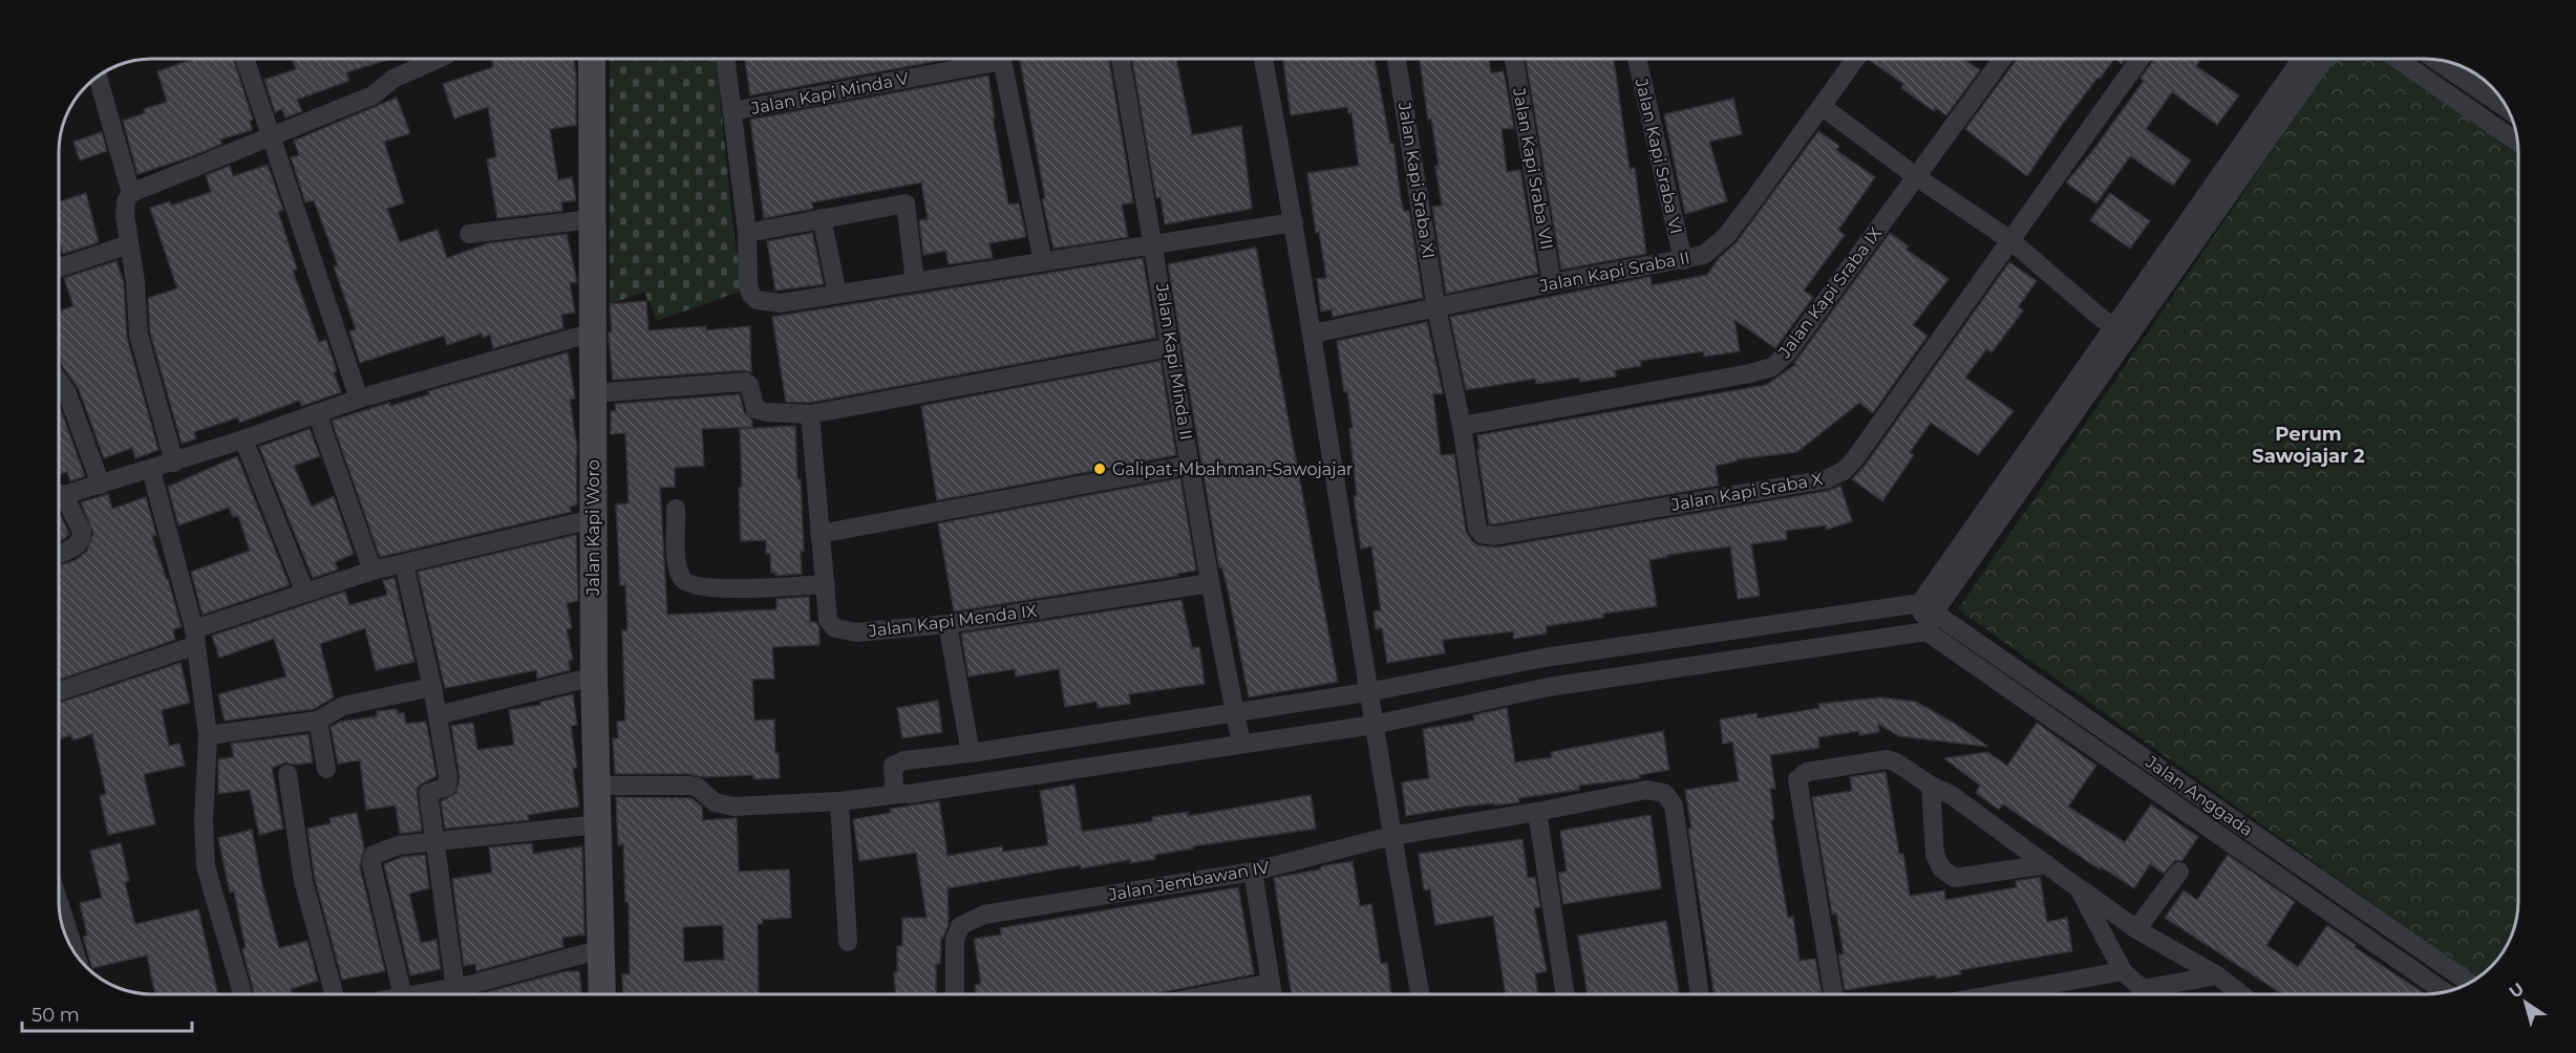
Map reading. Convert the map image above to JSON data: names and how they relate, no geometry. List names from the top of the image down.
{
  "streets": {
    "street": [
      "Jalan Kapi Minda V",
      "Jalan Kapi Sraba VI",
      "Jalan Kapi Sraba VII",
      "Jalan Kapi Sraba XI",
      "Jalan Kapi Sraba II",
      "Jalan Kapi Sraba IX",
      "Jalan Kapi Minda II",
      "Jalan Kapi Sraba X",
      "Jalan Kapi Woro",
      "Jalan Kapi Menda IX",
      "Jalan Anggada",
      "Jalan Jembawan IV"
    ]
  },
  "crossings": [
    ["Jalan Kapi Sraba VI", "Jalan Kapi Sraba II"],
    ["Jalan Kapi Sraba VII", "Jalan Kapi Sraba II"],
    ["Jalan Kapi Sraba XI", "Jalan Kapi Sraba II"],
    ["Jalan Kapi Sraba XI", "Jalan Kapi Sraba X"],
    ["Jalan Kapi Sraba II", "Jalan Kapi Sraba X"],
    ["Jalan Kapi Sraba IX", "Jalan Kapi Sraba X"],
    ["Jalan Kapi Minda II", "Jalan Kapi Menda IX"]
  ],
  "districts": ["Perum Sawojajar 2"],
  "places": ["Galipat-Mbahman-Sawojajar"],
  "scale_bar": "50 m",
  "north": "top left"
}
